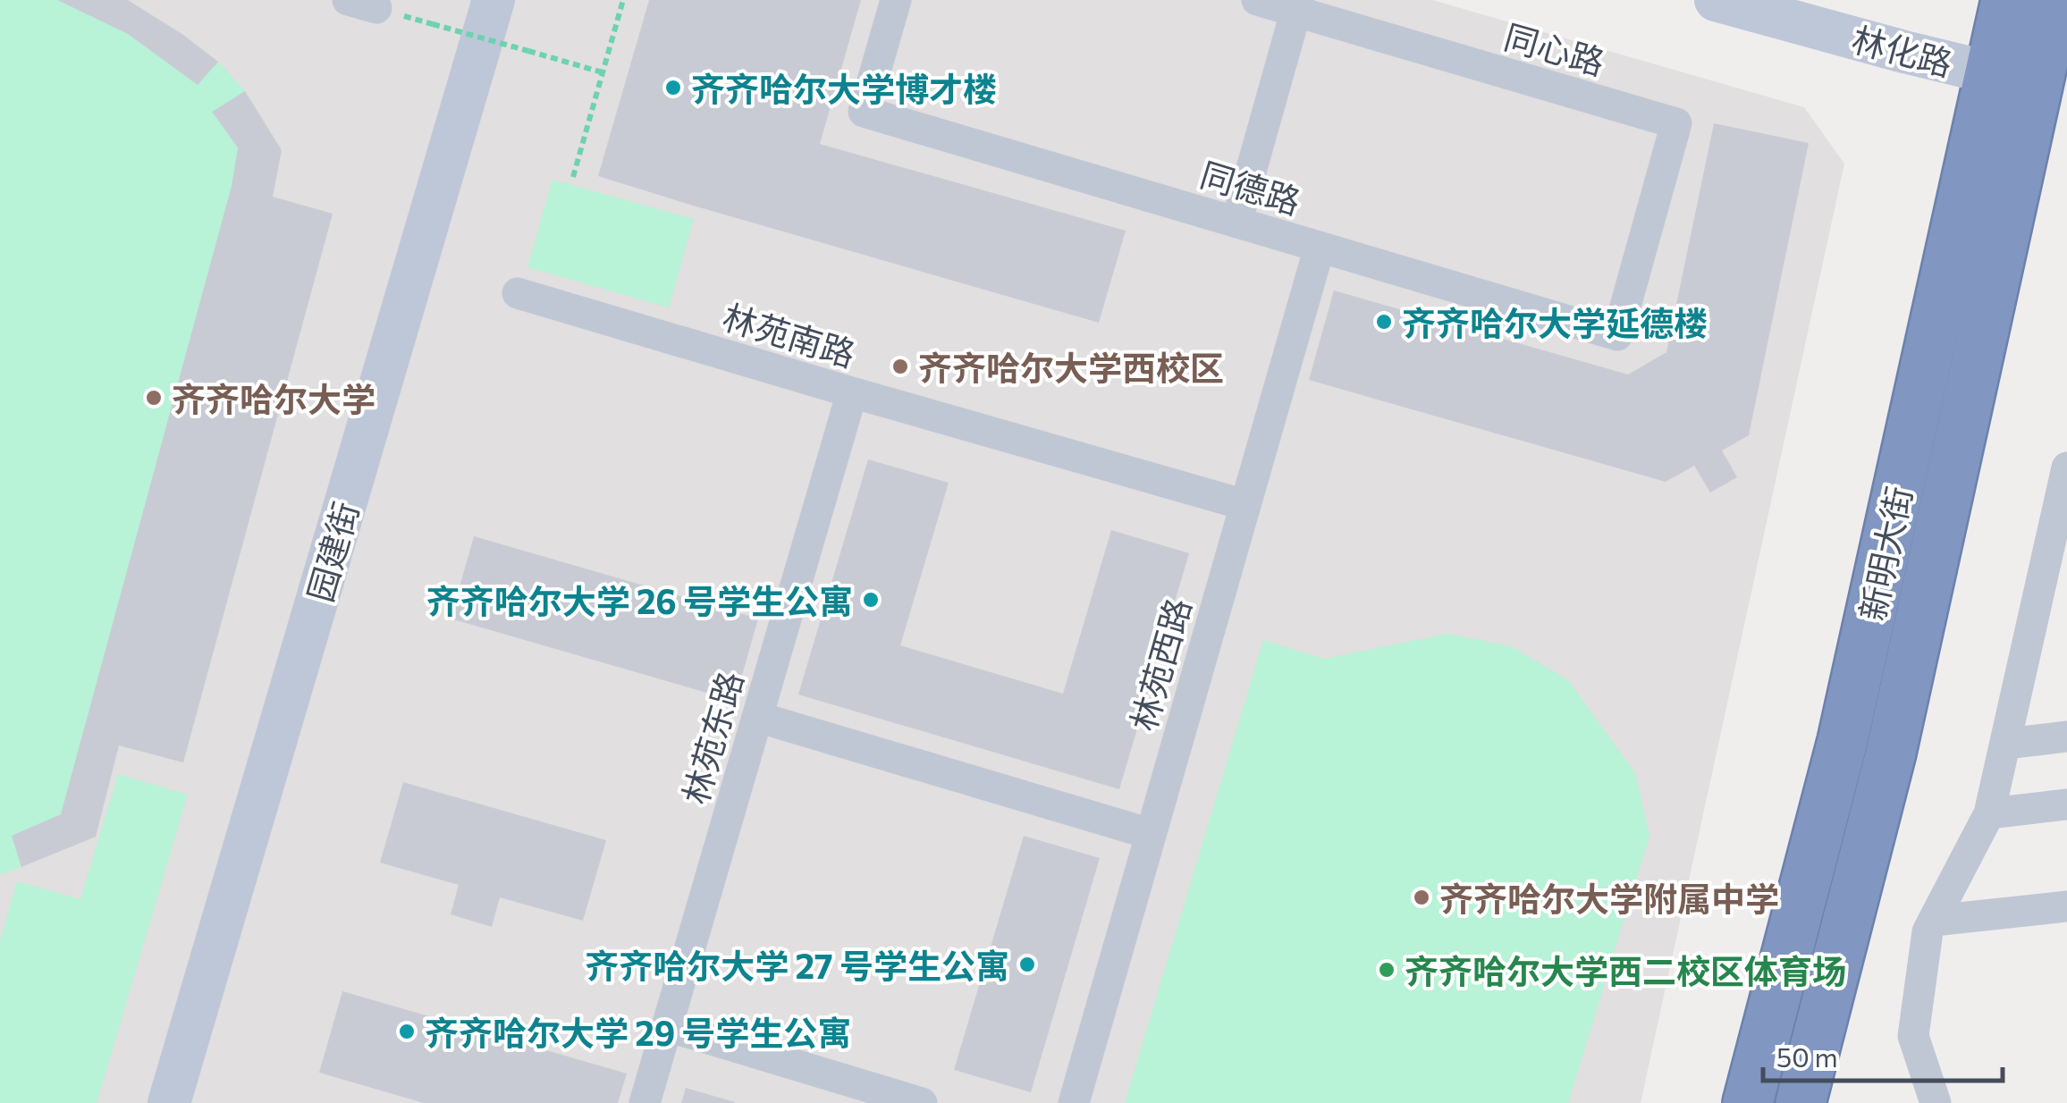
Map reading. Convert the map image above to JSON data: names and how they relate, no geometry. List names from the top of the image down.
{
  "streets": {
    "highway": ["新明大街"],
    "main road": ["林化路", "园建街"],
    "street": [
      "同心路",
      "同德路",
      "林苑南路",
      "林苑西路",
      "林苑东路"
    ]
  },
  "crossings": [
    ["同心路", "同德路"],
    ["林化路", "新明大街"],
    ["同德路", "林苑西路"],
    ["林苑南路", "林苑西路"],
    ["林苑南路", "林苑东路"]
  ],
  "places": [
    "齐齐哈尔大学博才楼",
    "齐齐哈尔大学延德楼",
    "齐齐哈尔大学西校区",
    "齐齐哈尔大学",
    "齐齐哈尔大学 26 号学生公寓",
    "齐齐哈尔大学附属中学",
    "齐齐哈尔大学 27 号学生公寓",
    "齐齐哈尔大学西二校区体育场",
    "齐齐哈尔大学 29 号学生公寓"
  ],
  "scale_bar": "50 m"
}
